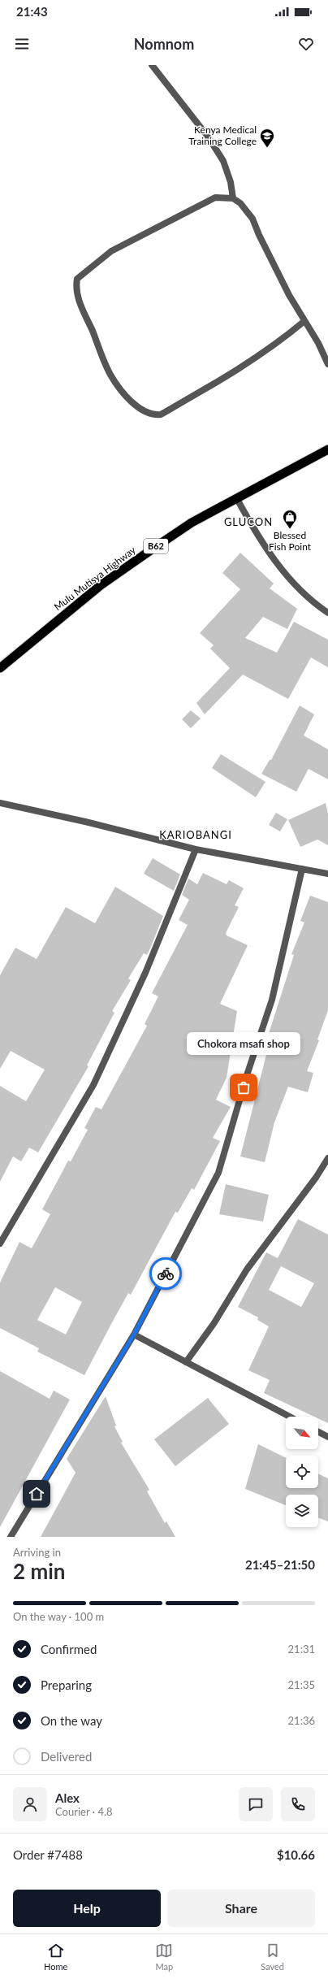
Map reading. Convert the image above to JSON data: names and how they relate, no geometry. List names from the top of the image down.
{
  "streets": {
    "highway": ["B62", "Mulu Mutisya Highway"]
  },
  "districts": ["GLUCON", "KARIOBANGI"],
  "places": {
    "school or university": ["Kenya Medical Training College"],
    "shop": ["Blessed Fish Point"],
    "other": ["Chokora msafi shop"]
  },
  "north": "bottom right",
  "page": {
    "status": "21:43",
    "header": "Nomnom",
    "bubble": "Chokora msafi shop",
    "heading": ["2 min", "Arriving in", "21:45–21:50"],
    "panel": [
      "Alex",
      "Courier · 4.8",
      "Order #7488",
      "$10.66"
    ],
    "bar": "On the way · 100 m",
    "list": [
      ["Confirmed", "21:31"],
      ["Preparing", "21:35"],
      ["On the way", "21:36"],
      "Delivered"
    ],
    "buttons": ["Help", "Share"],
    "tabs": ["Home", "Map", "Saved"]
  }
}
